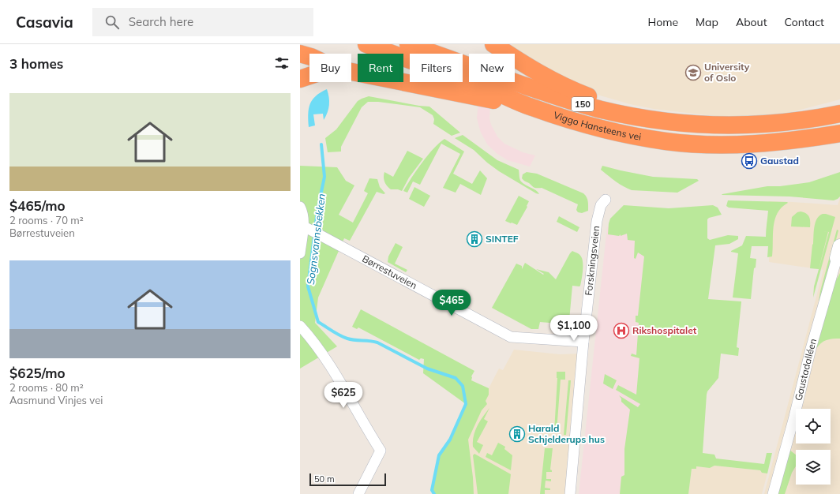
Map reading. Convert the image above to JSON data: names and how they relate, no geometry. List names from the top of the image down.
{
  "streets": {
    "highway": ["150", "Viggo Hansteens vei"],
    "street": ["Forskningsveien", "Børrestuveien", "Gaustadalléen"]
  },
  "crossings": [
    ["Forskningsveien", "Børrestuveien"]
  ],
  "water": ["Sognsvannsbekken"],
  "places": {
    "school or university": ["University of Oslo"],
    "bus stop": ["Gaustad"],
    "building": ["SINTEF", "Harald Schjelderups hus"],
    "hospital": ["Rikshospitalet"]
  },
  "scale_bar": "50 m",
  "page": {
    "header": "Casavia",
    "search": "Search here",
    "nav": [
      "Home",
      "Map",
      "About",
      "Contact"
    ],
    "heading": "3 homes",
    "chip": [
      "Buy",
      "Rent",
      "Filters",
      "New"
    ],
    "list": [
      {
        "name": "$465/mo",
        "note": "2 rooms · 70 m² · Børrestuveien"
      },
      {
        "name": "$625/mo",
        "note": "2 rooms · 80 m² · Aasmund Vinjes vei"
      }
    ],
    "price": ["$465", "$1,100", "$625"],
    "scale": "50 m"
  }
}
